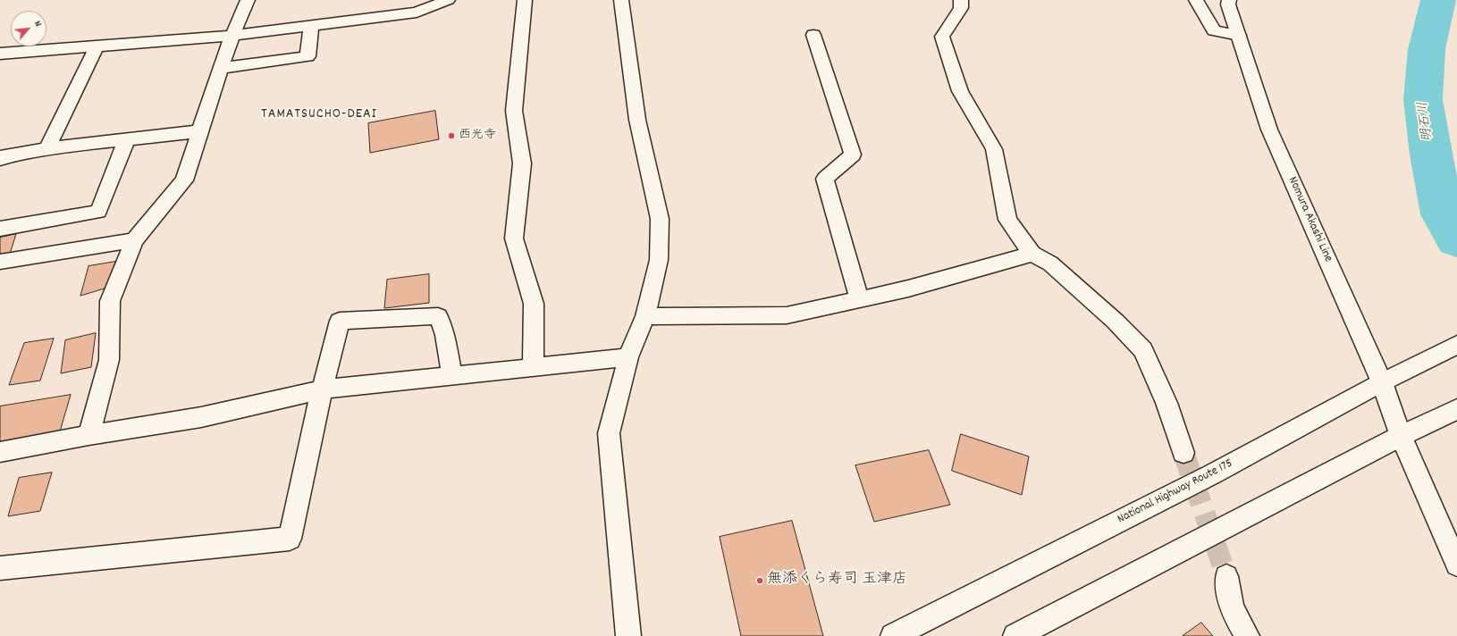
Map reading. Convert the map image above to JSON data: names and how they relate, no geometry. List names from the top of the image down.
{
  "streets": {
    "main road": ["Nomura Akashi Line", "National Highway Route 175"]
  },
  "crossings": [
    ["Nomura Akashi Line", "National Highway Route 175"]
  ],
  "districts": ["TAMATSUCHO-DEAI"],
  "water": ["明石川"],
  "places": ["西光寺", "無添くら寿司 玉津店"],
  "north": "top right"
}
